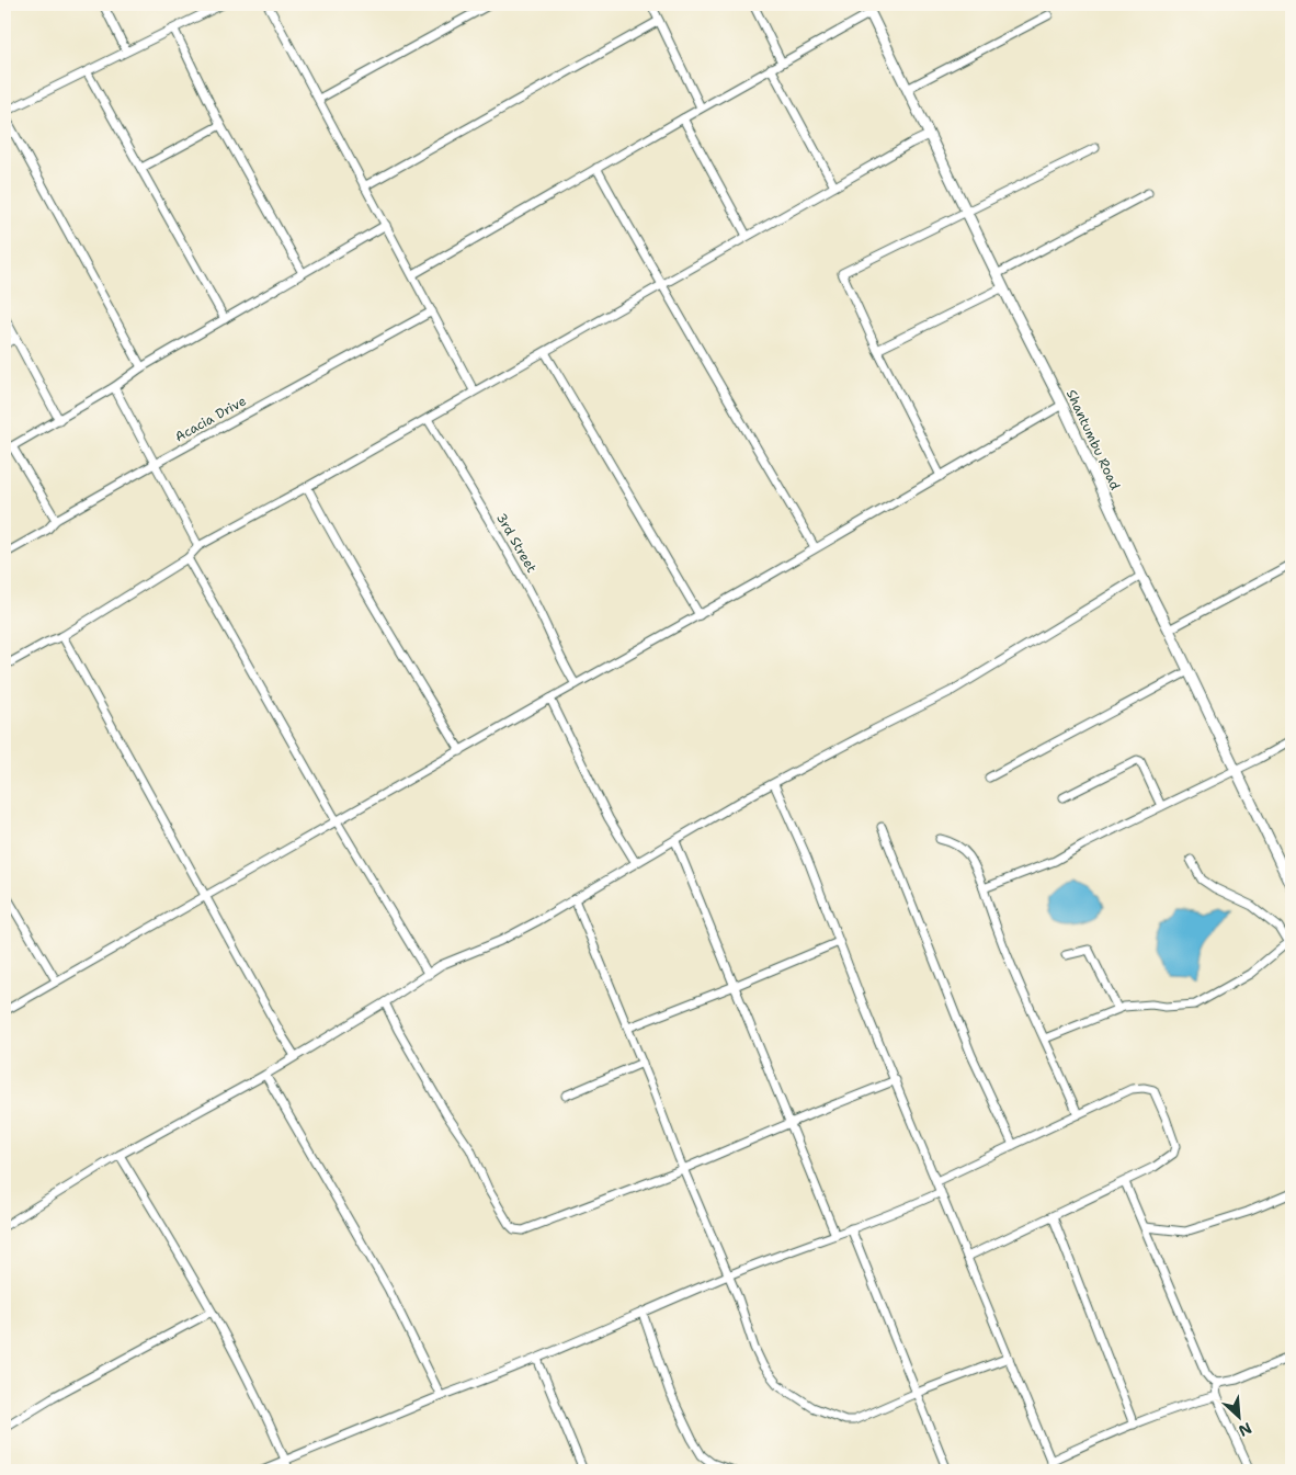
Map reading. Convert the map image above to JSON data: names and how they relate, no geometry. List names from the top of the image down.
{
  "streets": {
    "street": ["Acacia Drive", "Shantumbu Road", "3rd Street"]
  },
  "north": "bottom right"
}
